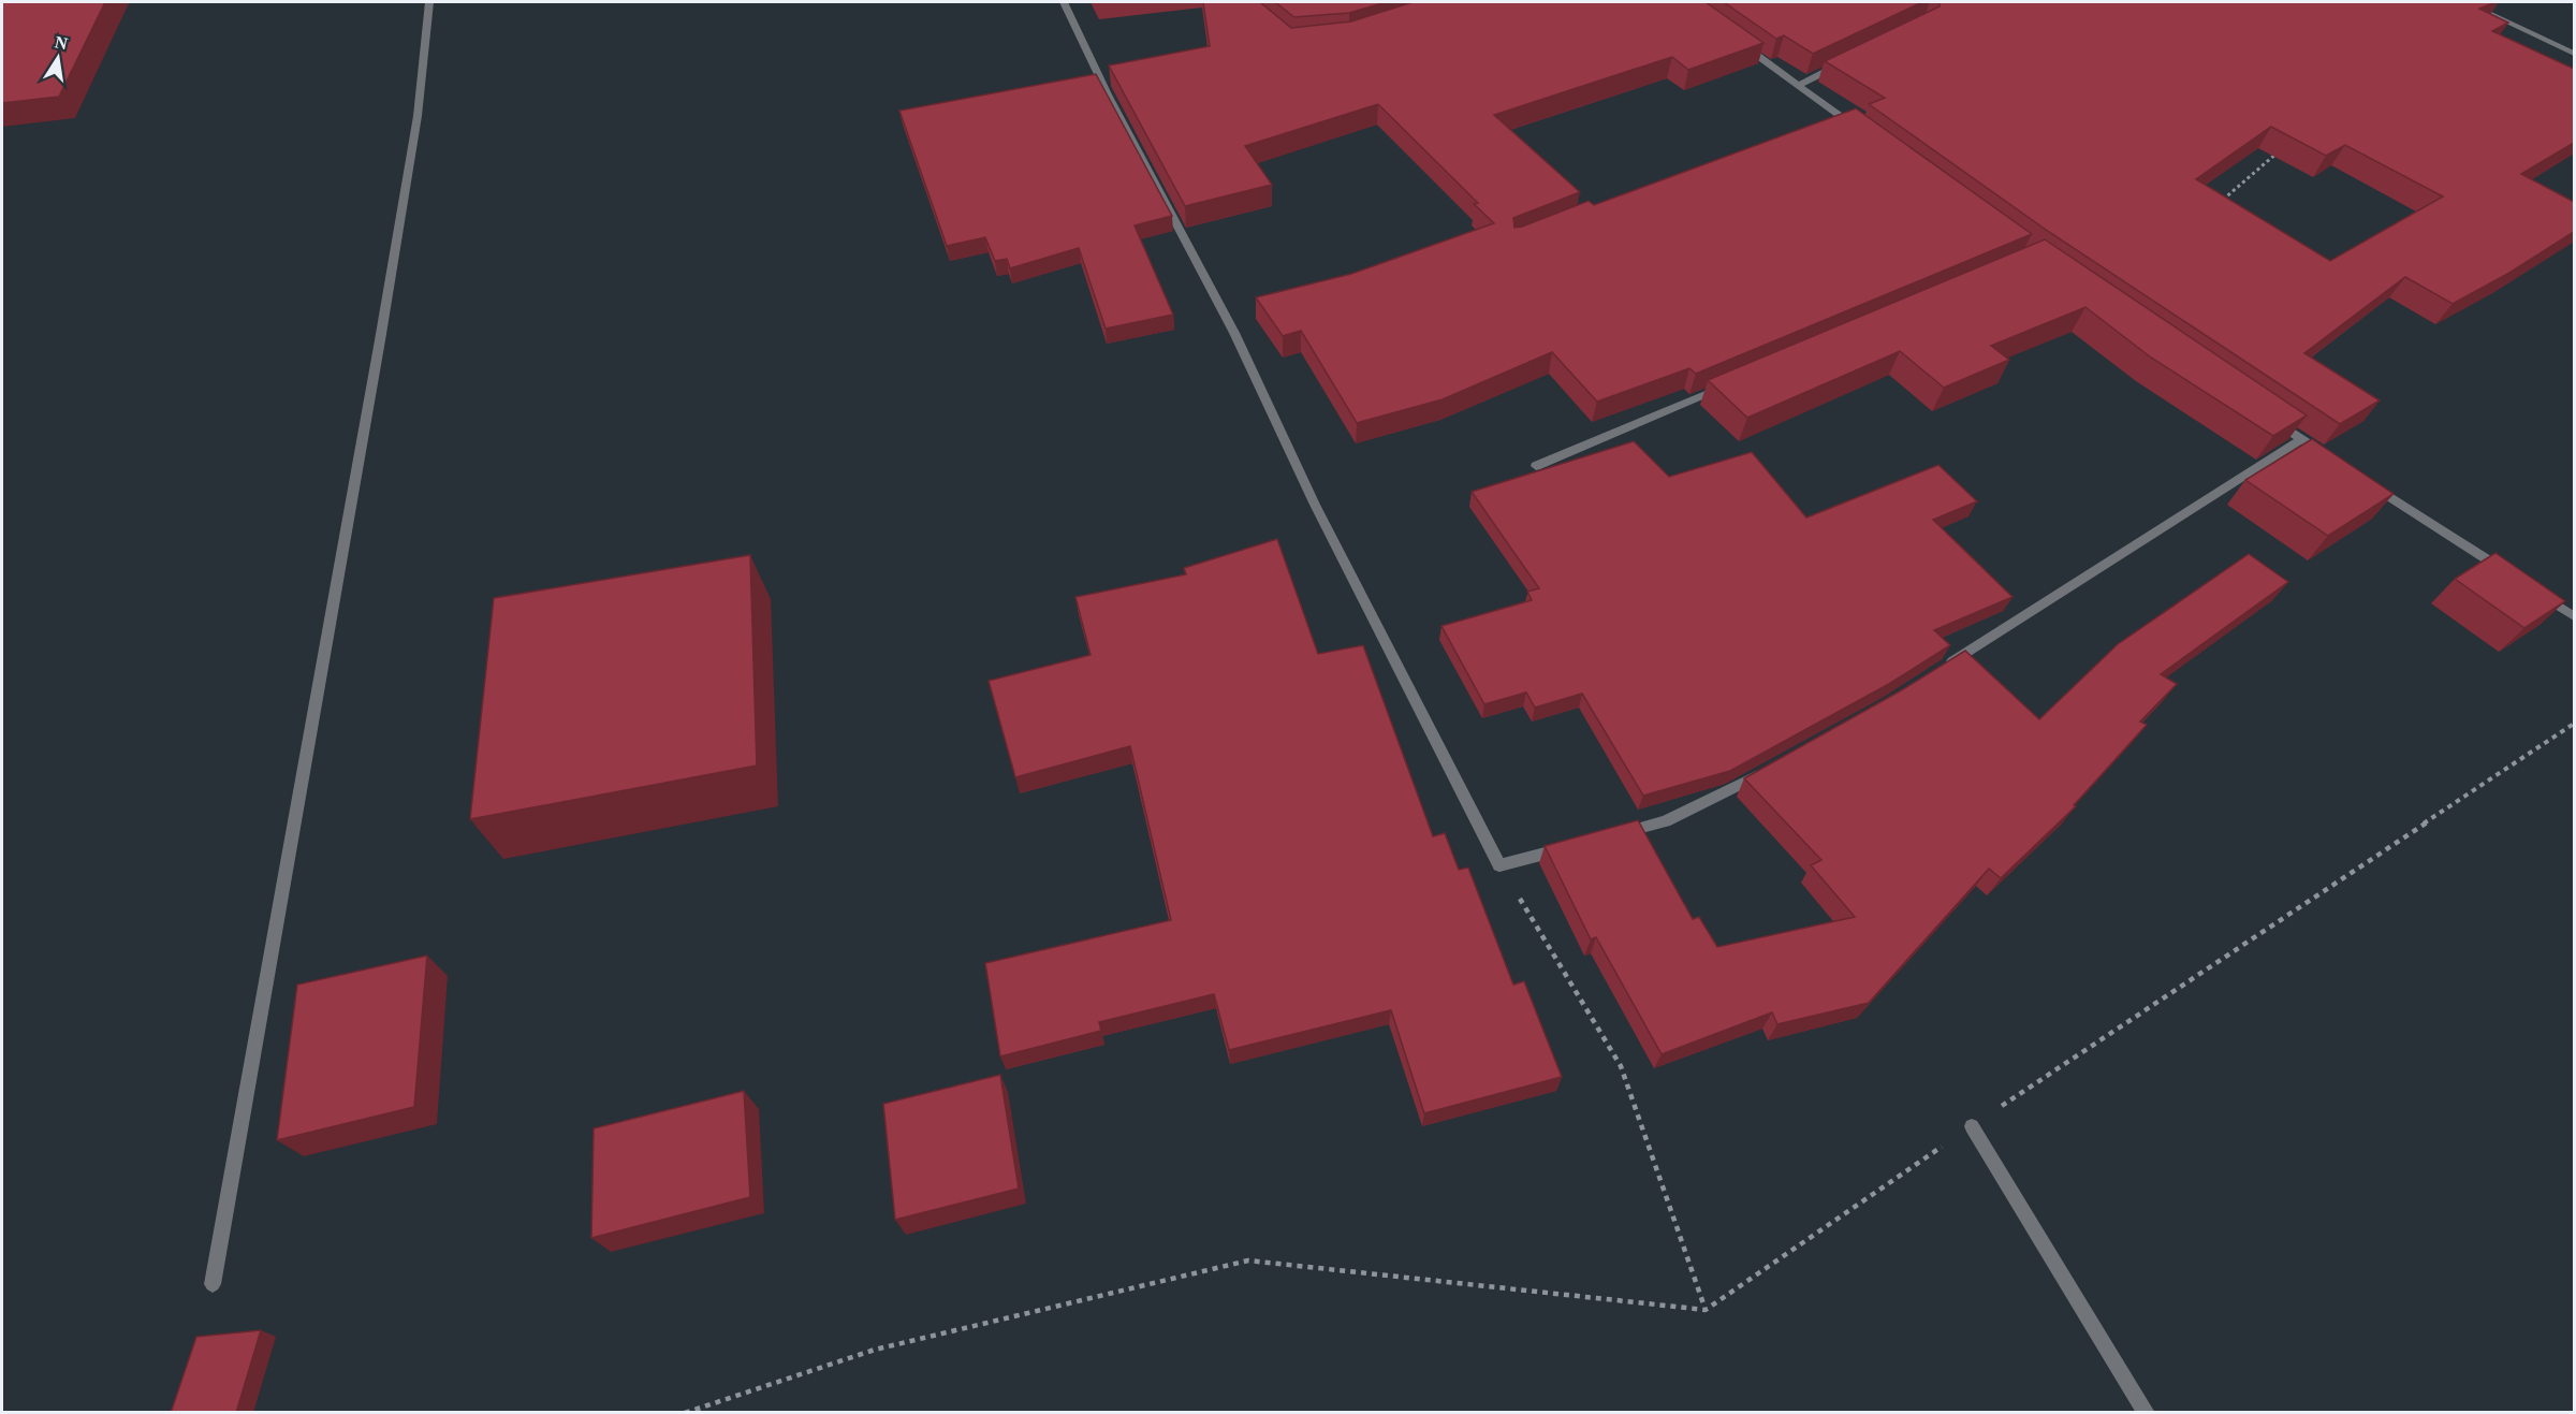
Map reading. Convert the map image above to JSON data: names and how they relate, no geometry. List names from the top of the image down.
{
  "north": "top"
}
